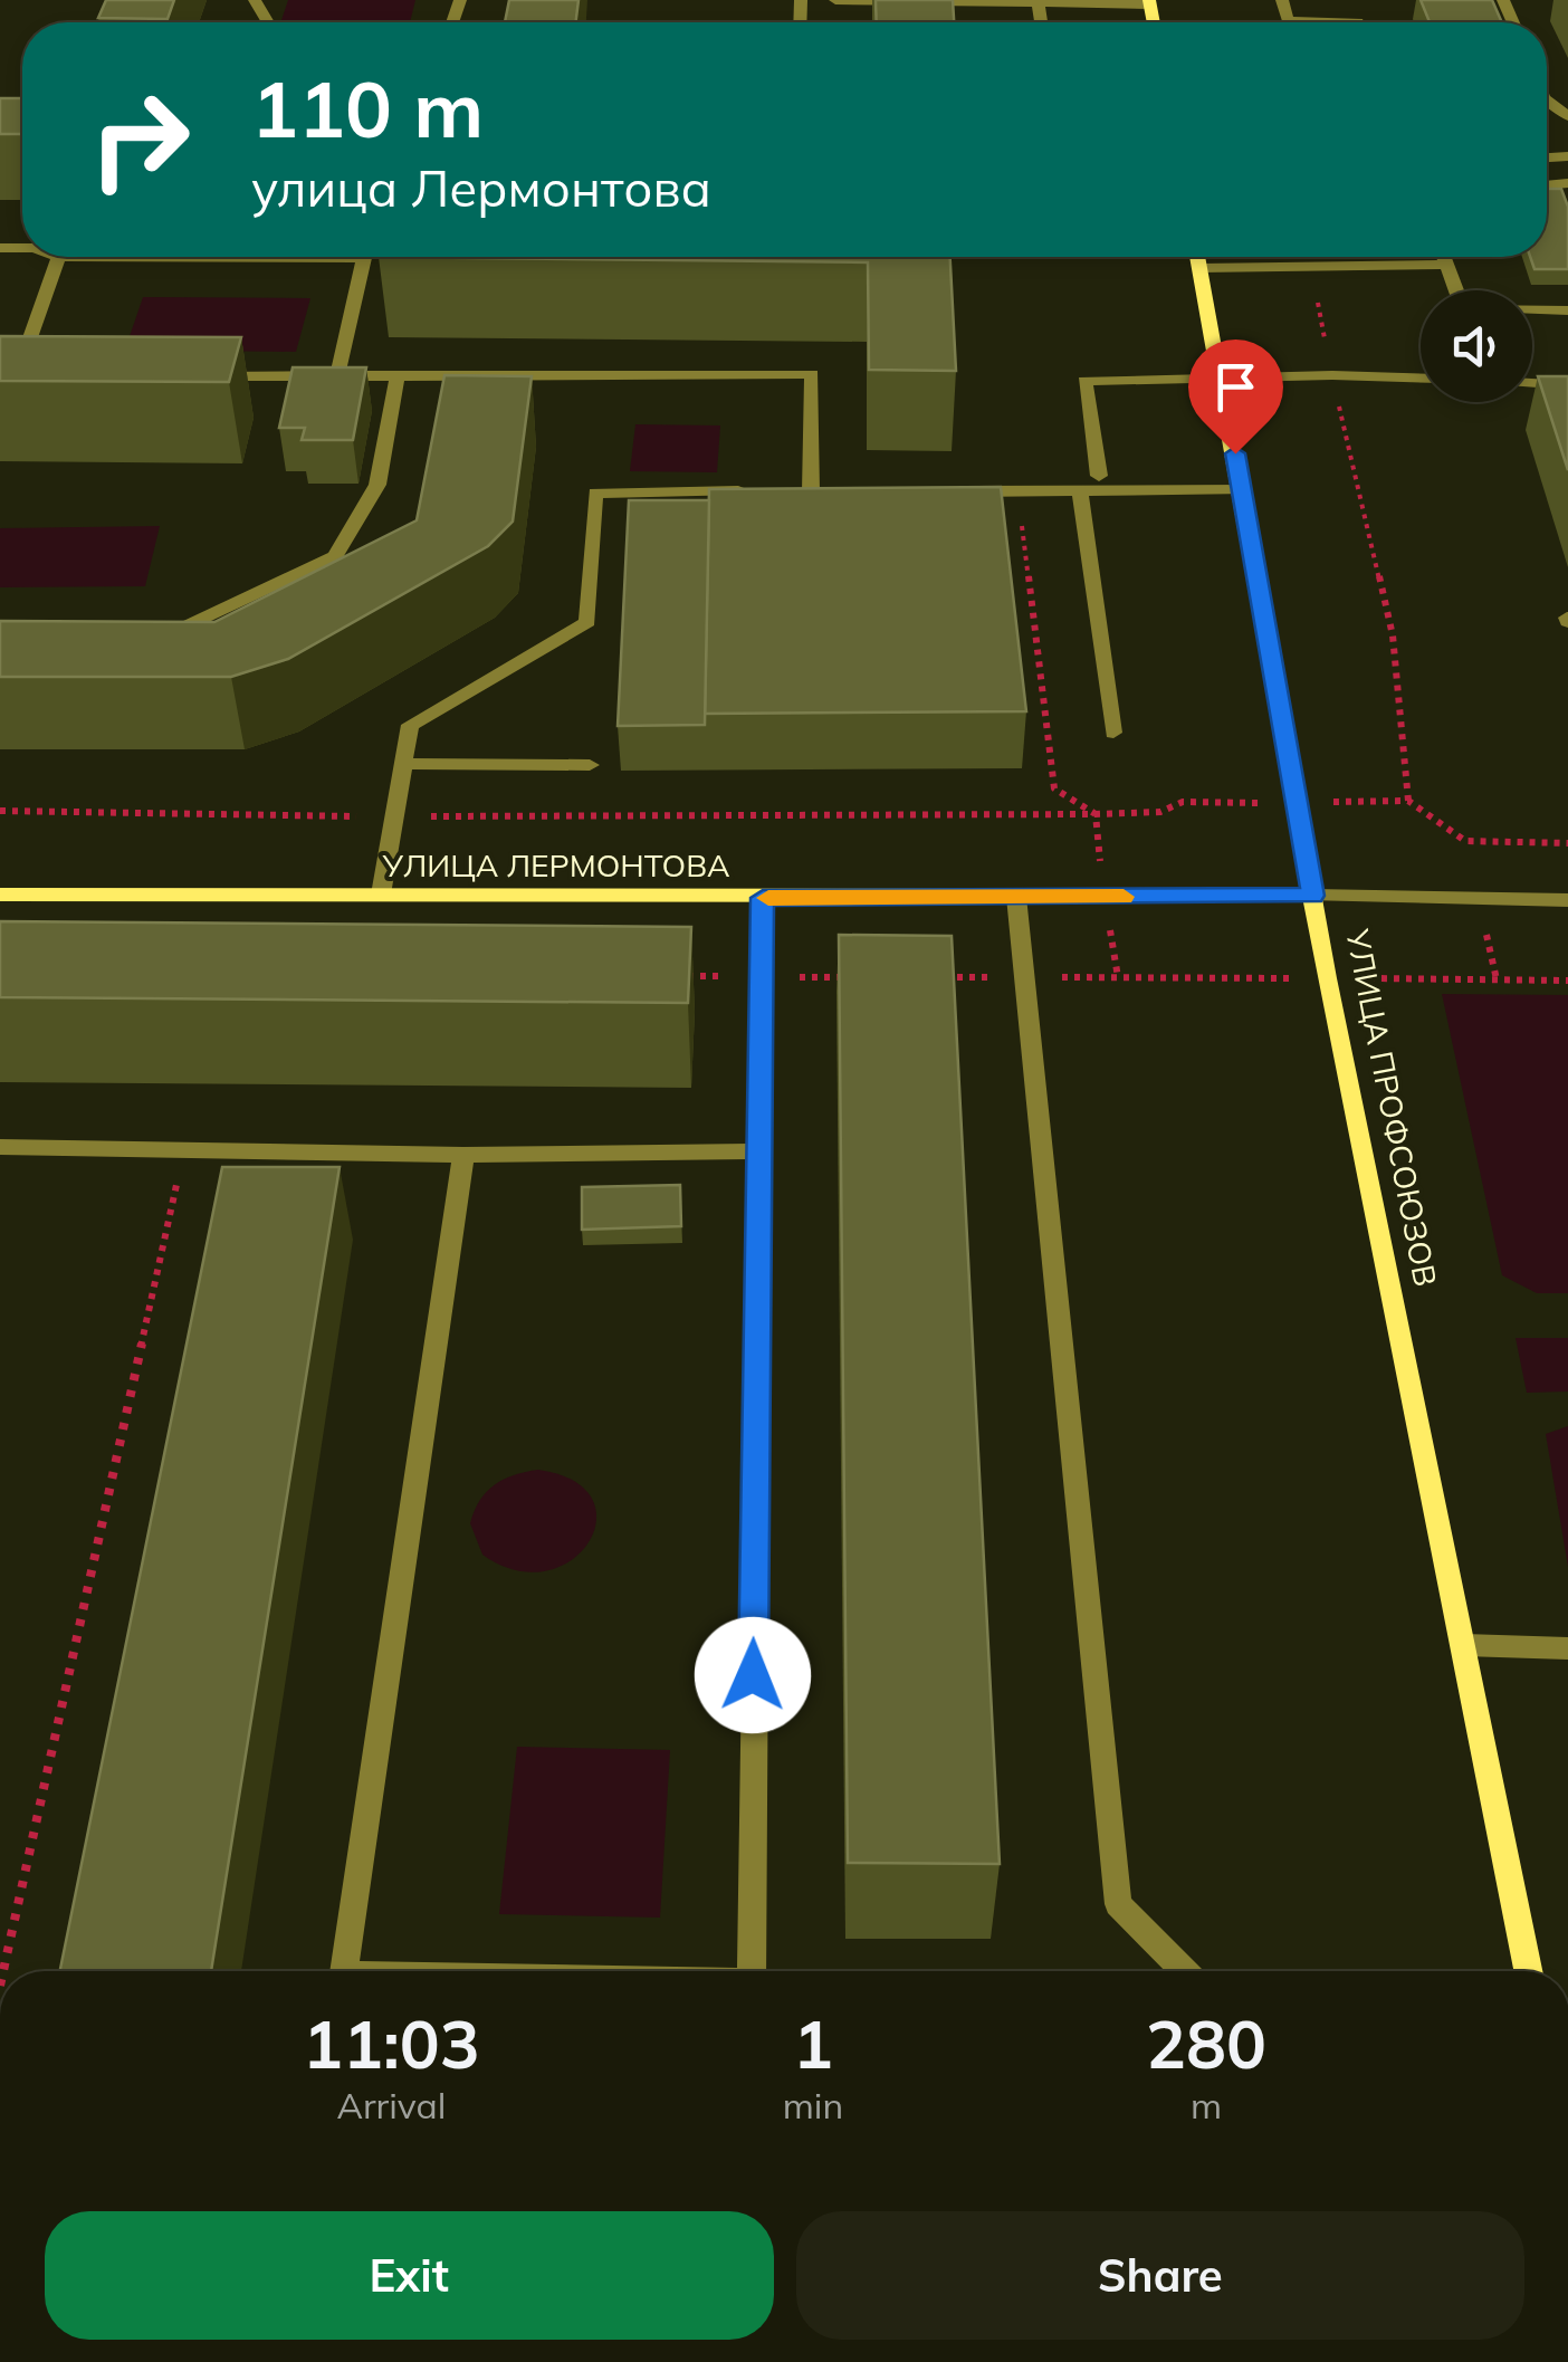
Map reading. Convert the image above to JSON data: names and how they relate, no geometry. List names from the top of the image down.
{
  "streets": {
    "main road": ["УЛИЦА ЛЕРМОНТОВА", "УЛИЦА ПРОФСОЮЗОВ"]
  },
  "crossings": [
    ["УЛИЦА ЛЕРМОНТОВА", "УЛИЦА ПРОФСОЮЗОВ"]
  ],
  "page": {
    "turn": ["110 m", "улица Лермонтова"],
    "eta": [
      "11:03",
      "Arrival",
      "1",
      "min",
      "280",
      "m"
    ],
    "buttons": ["Exit", "Share"]
  }
}
